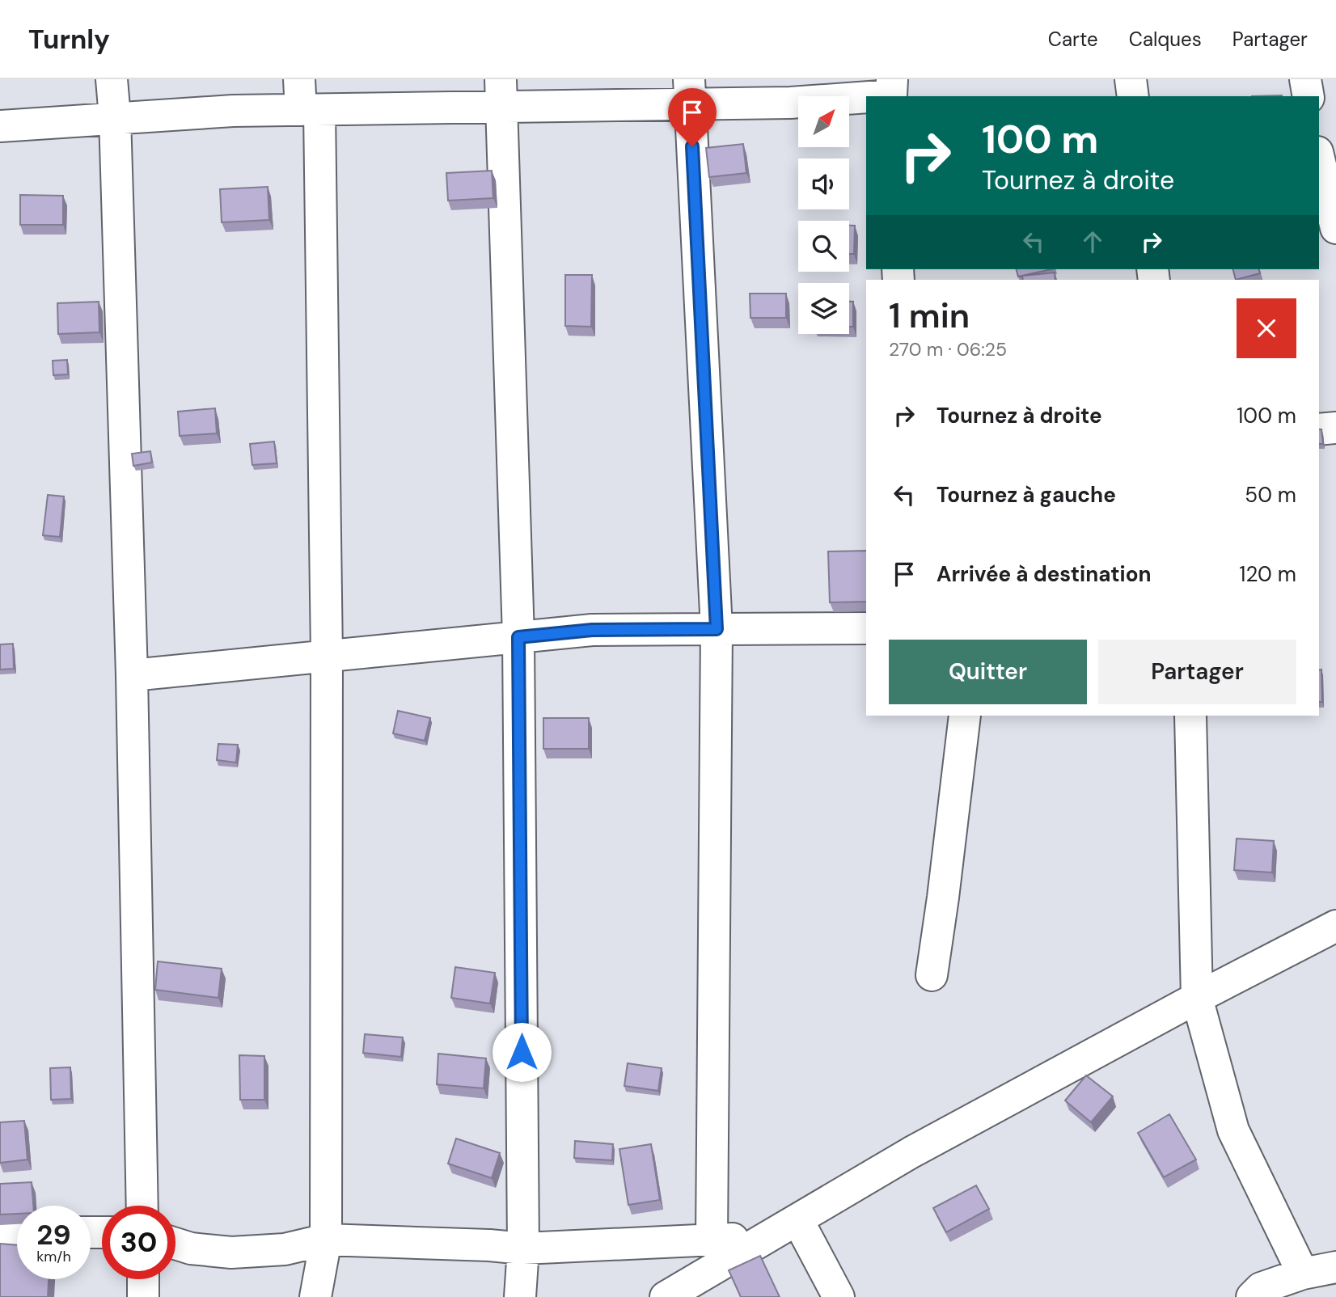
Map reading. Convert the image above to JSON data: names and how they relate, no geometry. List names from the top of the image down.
{
  "north": "top right",
  "page": {
    "header": "Turnly",
    "nav": ["Carte", "Calques", "Partager"],
    "turn": ["100 m", "Tournez à droite"],
    "heading": ["1 min", "270 m · 06:25"],
    "list": [
      {
        "name": "Tournez à droite",
        "value": "100 m"
      },
      {
        "name": "Tournez à gauche",
        "value": "50 m"
      },
      {
        "name": "Arrivée à destination",
        "value": "120 m"
      }
    ],
    "buttons": ["Quitter", "Partager"],
    "speed": "29 km/h",
    "limit": "30"
  }
}
